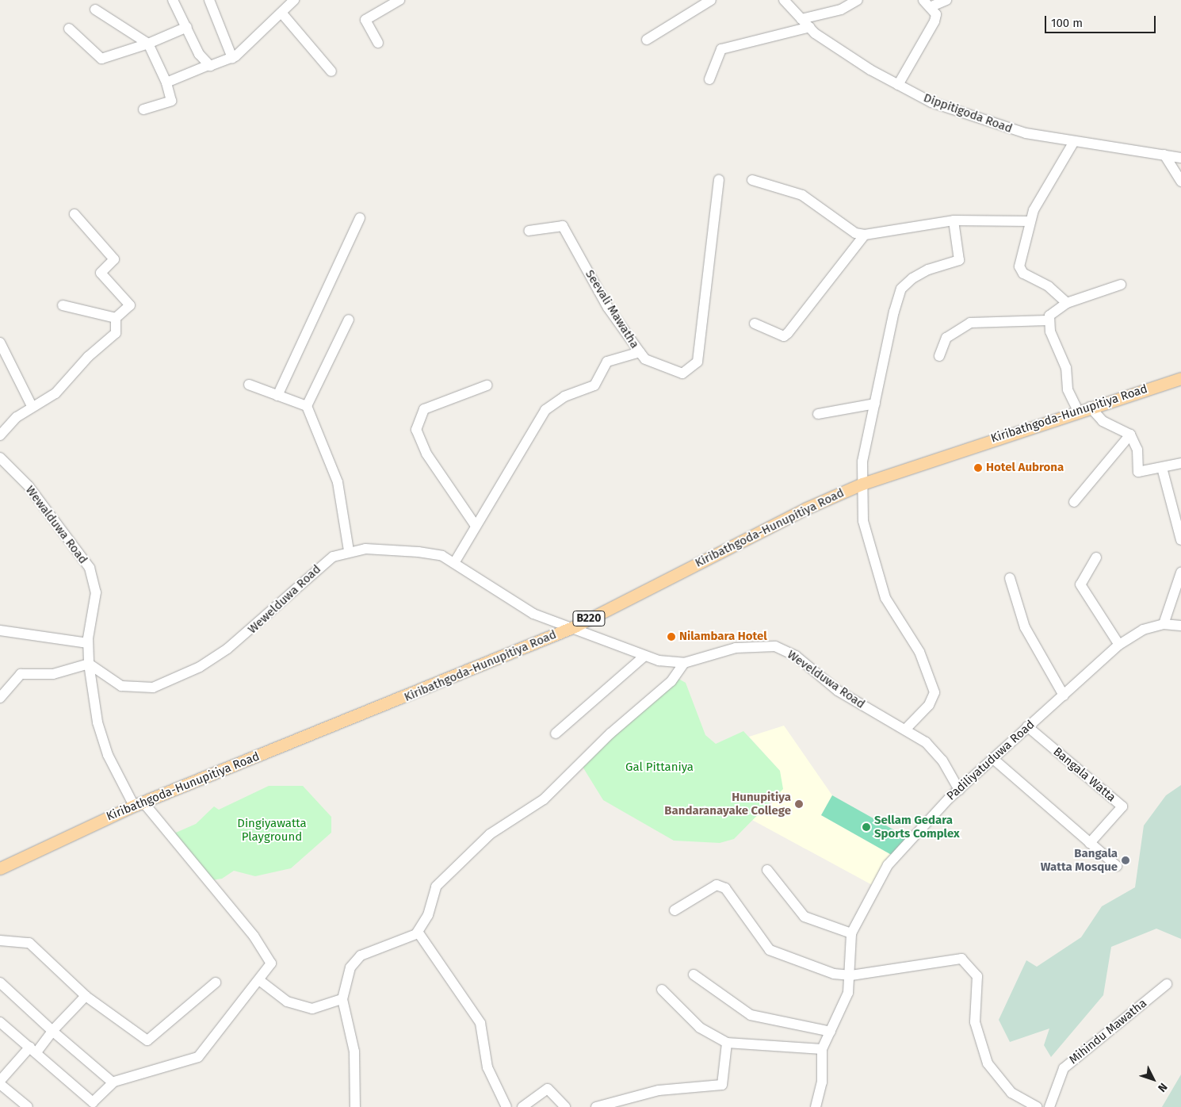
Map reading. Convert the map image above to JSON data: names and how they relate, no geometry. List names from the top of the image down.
{
  "streets": {
    "main road": ["Kiribathgoda-Hunupitiya Road", "B220"],
    "street": [
      "Dippitigoda Road",
      "Seevali Mawatha",
      "Wewalduwa Road",
      "Wewelduwa Road",
      "Wevelduwa Road",
      "Padiliyatuduwa Road",
      "Bangala Watta",
      "Mihindu Mawatha"
    ]
  },
  "crossings": [
    ["Kiribathgoda-Hunupitiya Road", "Wewalduwa Road"],
    ["Kiribathgoda-Hunupitiya Road", "Wevelduwa Road"],
    ["Wewalduwa Road", "Wewelduwa Road"],
    ["Wevelduwa Road", "Padiliyatuduwa Road"],
    ["Padiliyatuduwa Road", "Bangala Watta"]
  ],
  "parks": ["Gal Pittaniya", "Dingiyawatta Playground"],
  "places": [
    "Hotel Aubrona",
    "Nilambara Hotel",
    "Hunupitiya Bandaranayake College",
    "Sellam Gedara Sports Complex",
    "Bangala Watta Mosque"
  ],
  "scale_bar": "100 m",
  "north": "bottom right"
}
